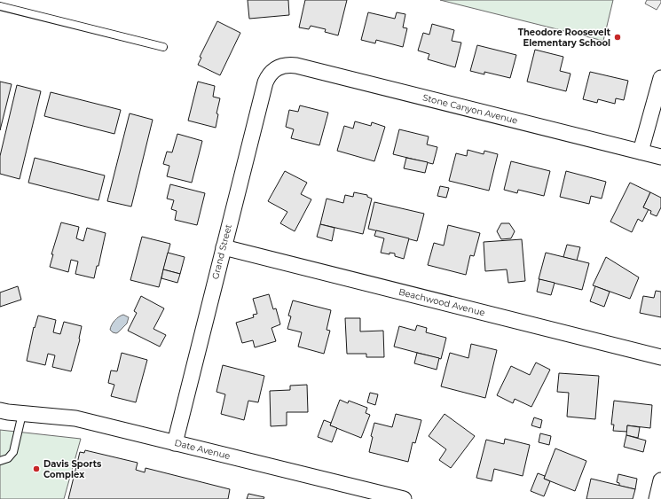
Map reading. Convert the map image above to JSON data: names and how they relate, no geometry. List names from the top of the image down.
{
  "streets": {
    "street": [
      "Stone Canyon Avenue",
      "Grand Street",
      "Beachwood Avenue",
      "Date Avenue"
    ]
  },
  "crossings": [
    ["Stone Canyon Avenue", "Grand Street"],
    ["Grand Street", "Beachwood Avenue"],
    ["Grand Street", "Date Avenue"]
  ],
  "places": ["Theodore Roosevelt Elementary School", "Davis Sports Complex"]
}
